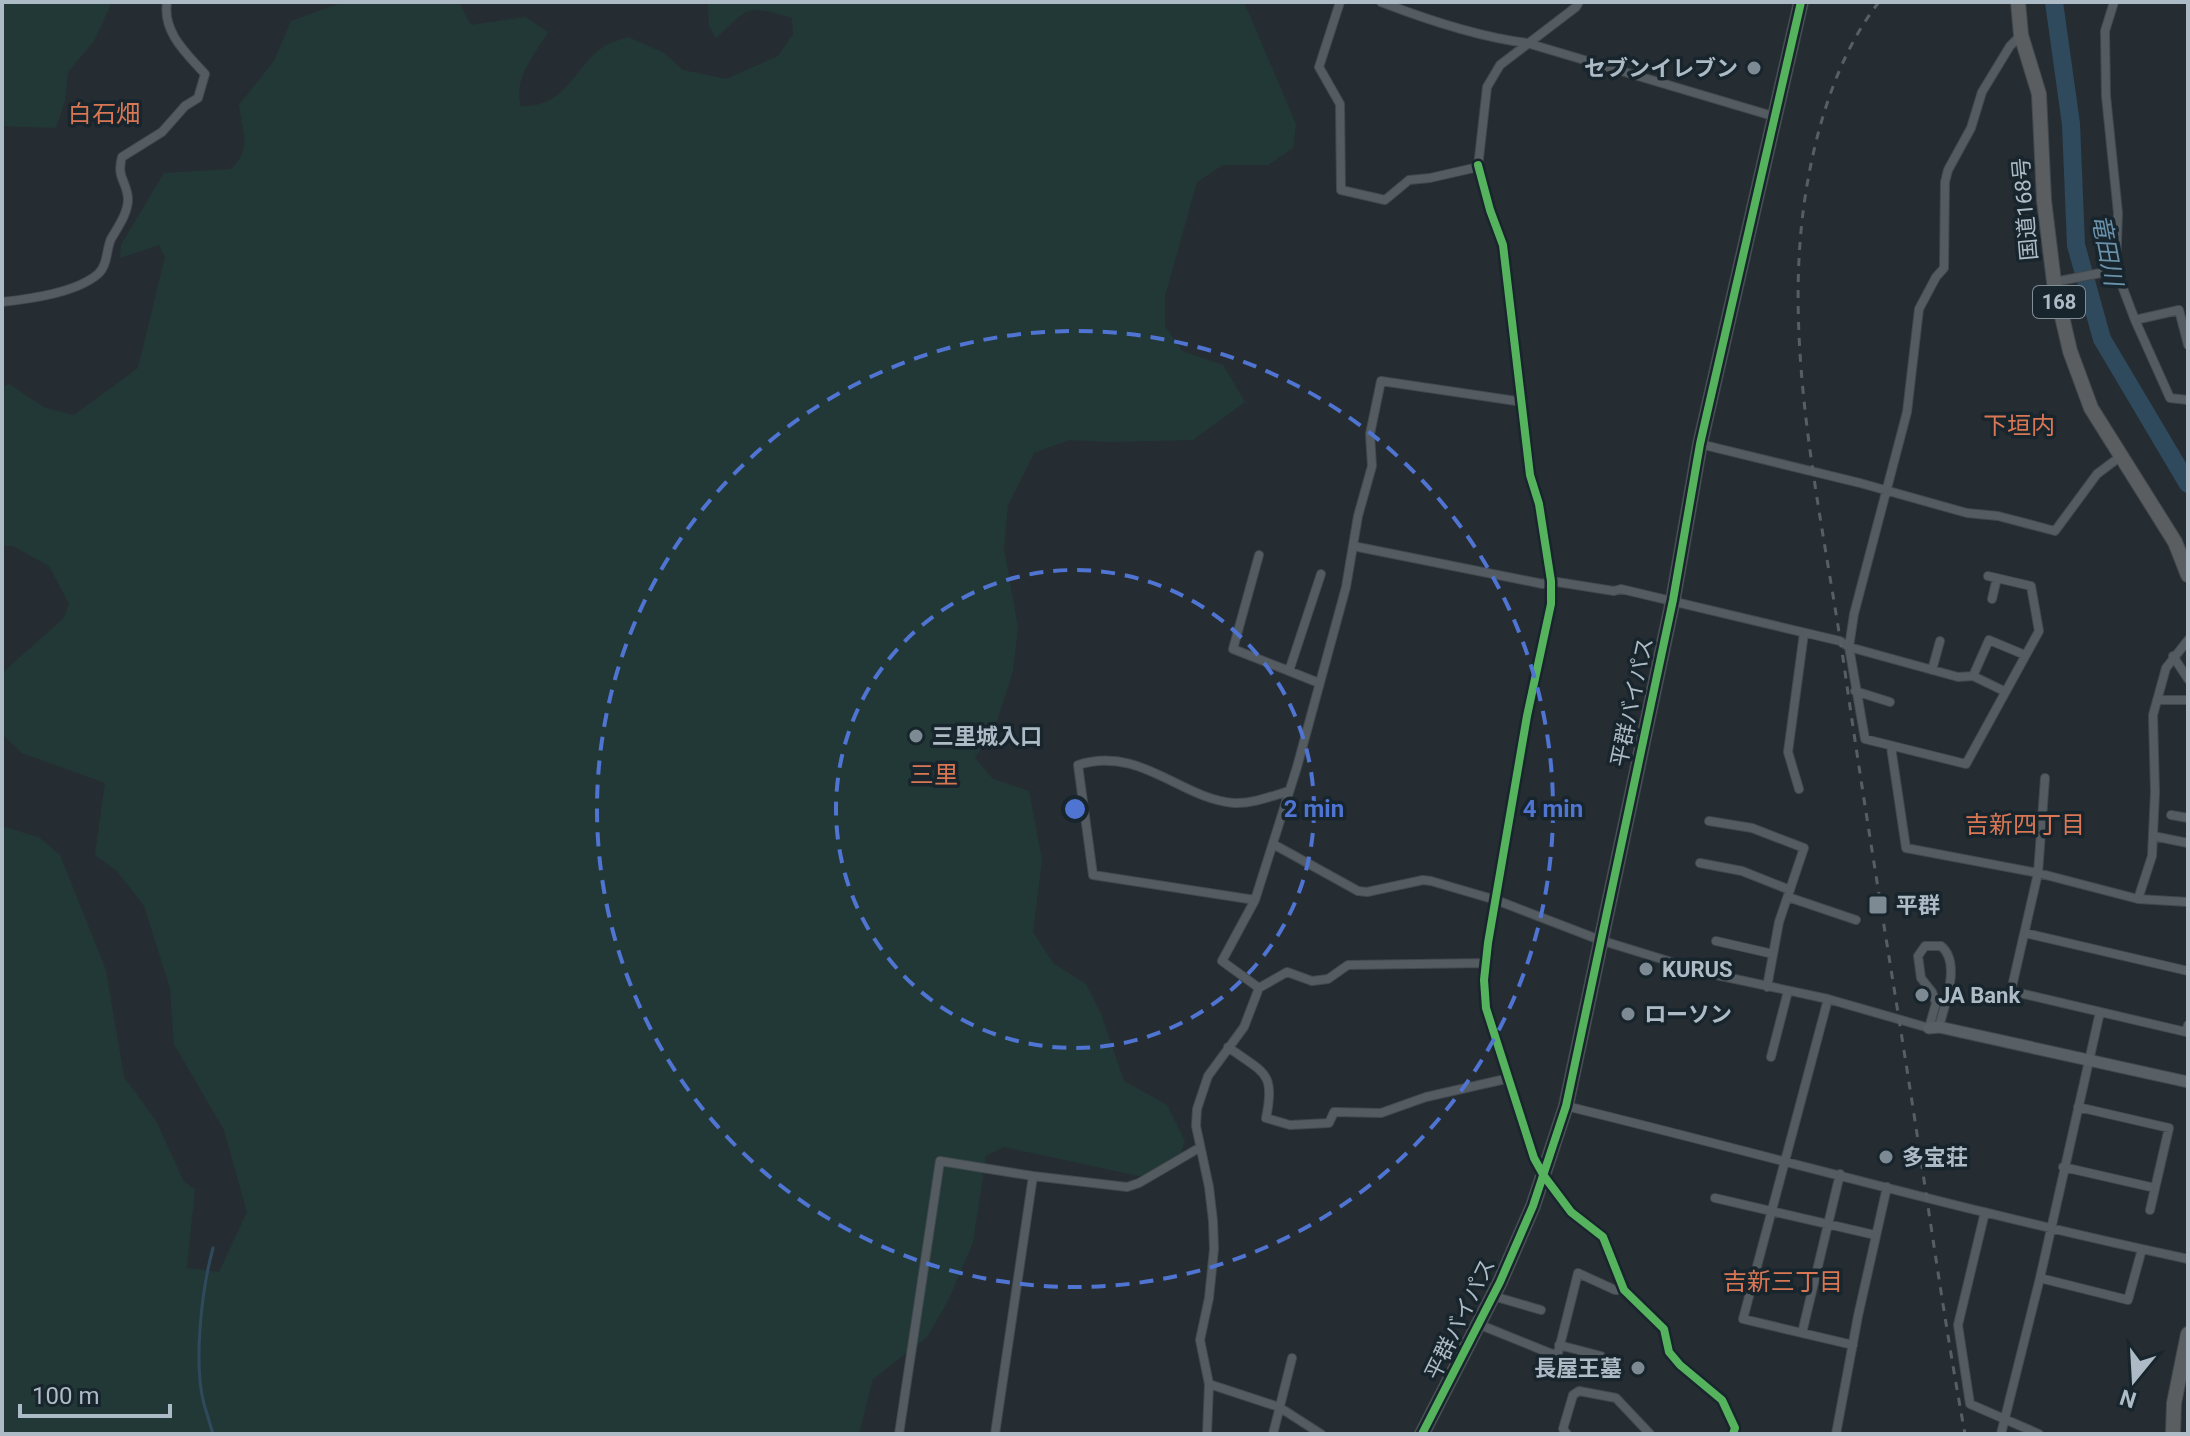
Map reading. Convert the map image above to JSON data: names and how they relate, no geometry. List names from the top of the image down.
{
  "streets": {
    "highway": ["国道168号", "168", "平群バイパス"]
  },
  "districts": [
    "白石畑",
    "下垣内",
    "三里",
    "吉新四丁目",
    "吉新三丁目"
  ],
  "water": ["竜田川"],
  "places": {
    "other": [
      "セブンイレブン",
      "三里城入口",
      "KURUS",
      "JA Bank",
      "ローソン",
      "多宝荘",
      "長屋王墓"
    ],
    "transit": ["平群"]
  },
  "scale_bar": "100 m",
  "north": "bottom",
  "rings": ["2 min", "4 min"]
}
